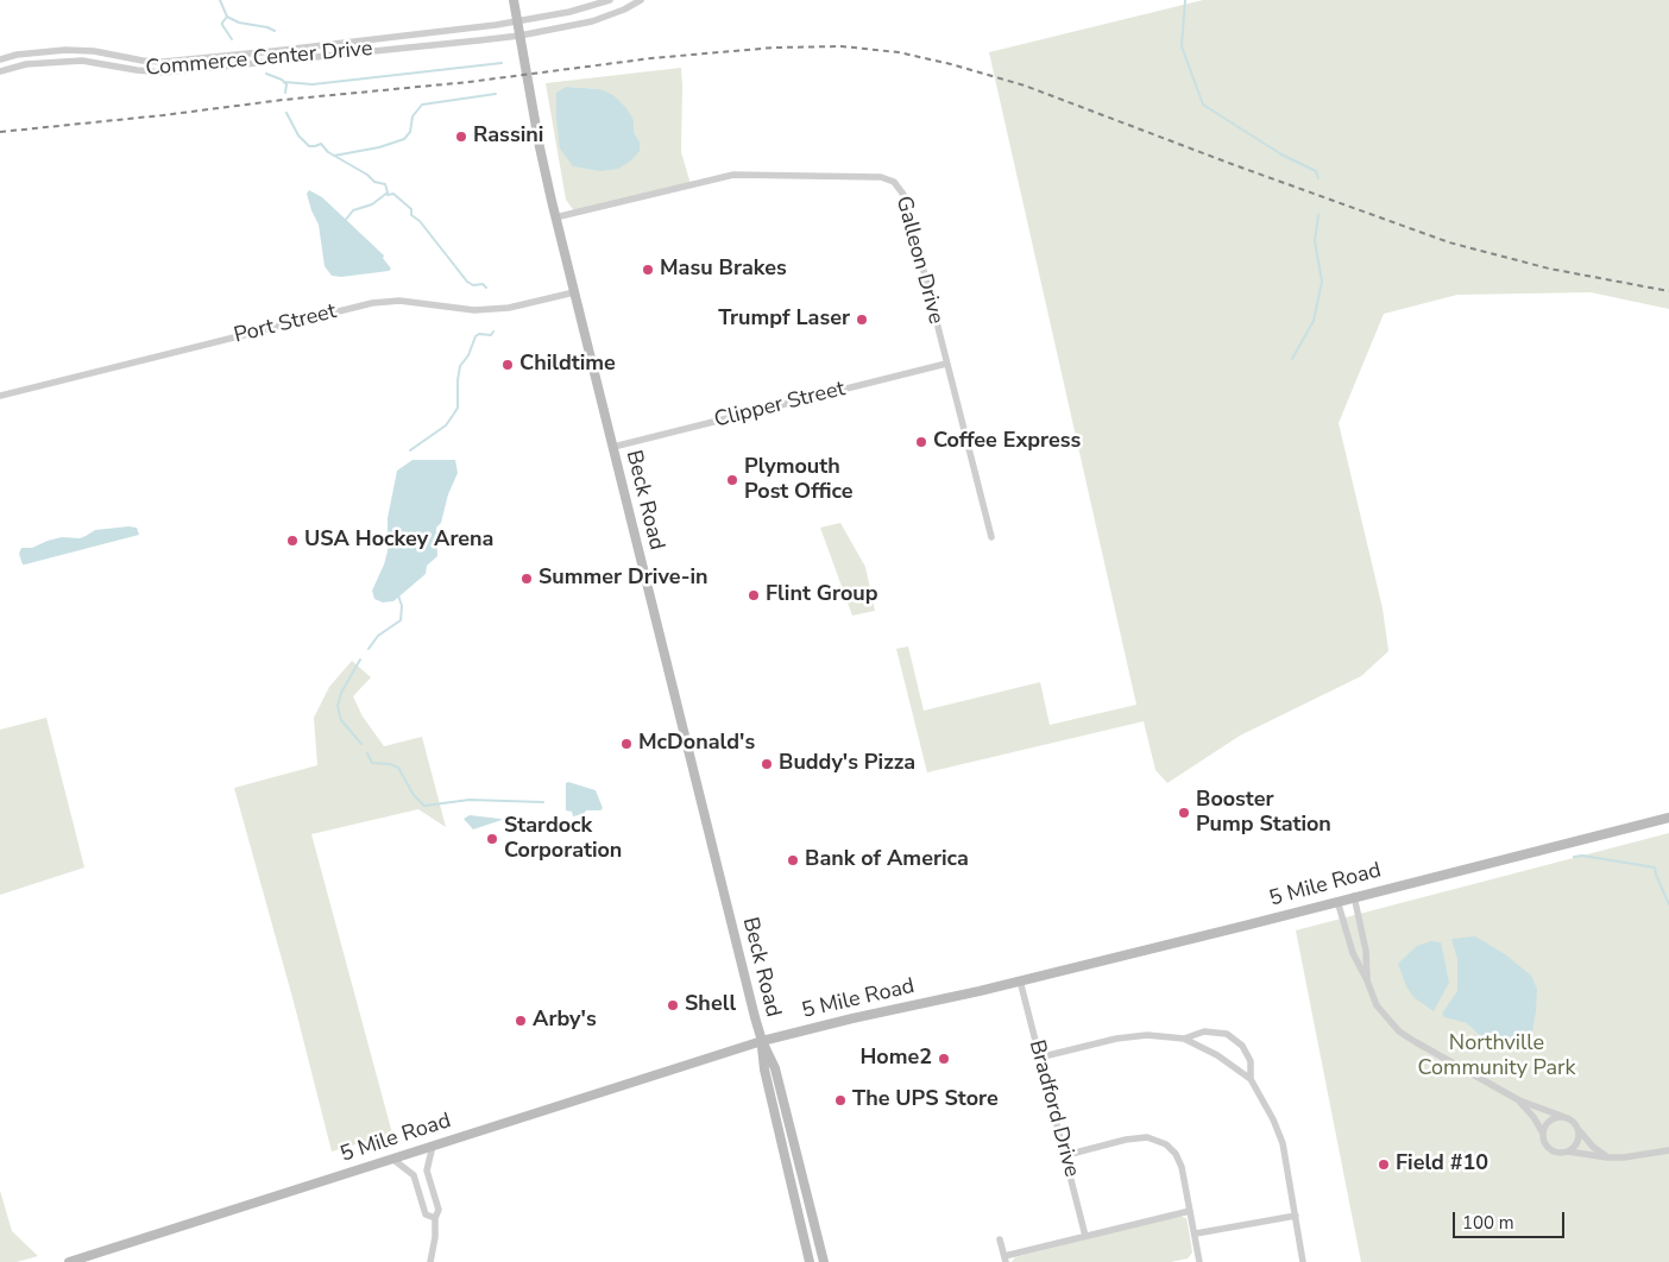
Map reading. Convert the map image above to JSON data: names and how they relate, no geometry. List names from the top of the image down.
{
  "streets": {
    "street": [
      "Commerce Center Drive",
      "Galleon Drive",
      "Port Street",
      "Clipper Street",
      "Beck Road",
      "5 Mile Road",
      "Bradford Drive"
    ]
  },
  "crossings": [
    ["Commerce Center Drive", "Beck Road"],
    ["Galleon Drive", "Clipper Street"],
    ["Galleon Drive", "Beck Road"],
    ["Port Street", "Beck Road"],
    ["Clipper Street", "Beck Road"],
    ["Beck Road", "5 Mile Road"],
    ["5 Mile Road", "Bradford Drive"]
  ],
  "parks": ["Northville Community Park"],
  "places": [
    "Rassini",
    "Masu Brakes",
    "Trumpf Laser",
    "Childtime",
    "Coffee Express",
    "Plymouth Post Office",
    "USA Hockey Arena",
    "Summer Drive-in",
    "Flint Group",
    "McDonald's",
    "Buddy's Pizza",
    "Booster Pump Station",
    "Stardock Corporation",
    "Bank of America",
    "Shell",
    "Arby's",
    "Home2",
    "The UPS Store",
    "Field #10"
  ],
  "scale_bar": "100 m"
}
